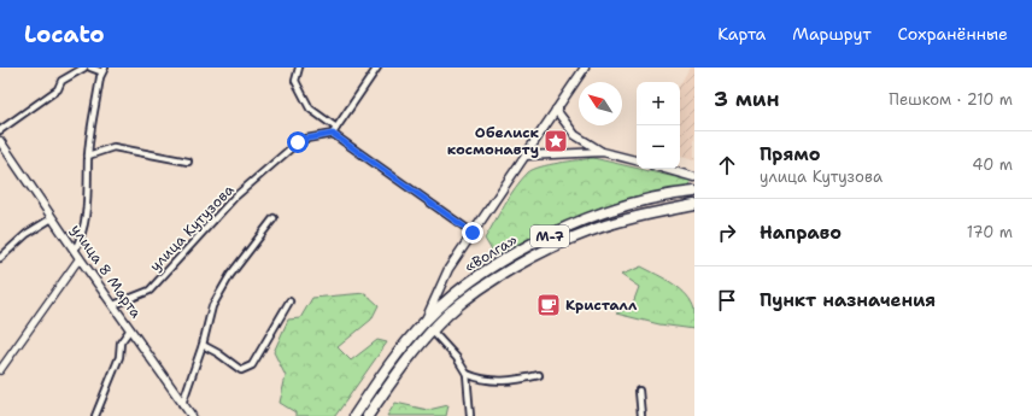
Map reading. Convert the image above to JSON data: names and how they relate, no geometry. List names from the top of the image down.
{
  "streets": {
    "highway": ["М-7", "«Волга»"],
    "main road": ["улица 8 Марта"],
    "street": ["улица Кутузова"]
  },
  "crossings": [
    ["улица Кутузова", "улица 8 Марта"]
  ],
  "places": {
    "place": ["Обелиск космонавту"],
    "cafe": ["Кристалл"]
  },
  "north": "top left",
  "page": {
    "header": "Locato",
    "nav": ["Карта", "Маршрут", "Сохранённые"],
    "heading": ["3 мин", "Пешком · 210 m"],
    "map_buttons": ["+", "−"],
    "list": [
      ["Прямо", "улица Кутузова", "40 m"],
      ["Направо", "170 m"],
      "Пункт назначения"
    ]
  }
}
